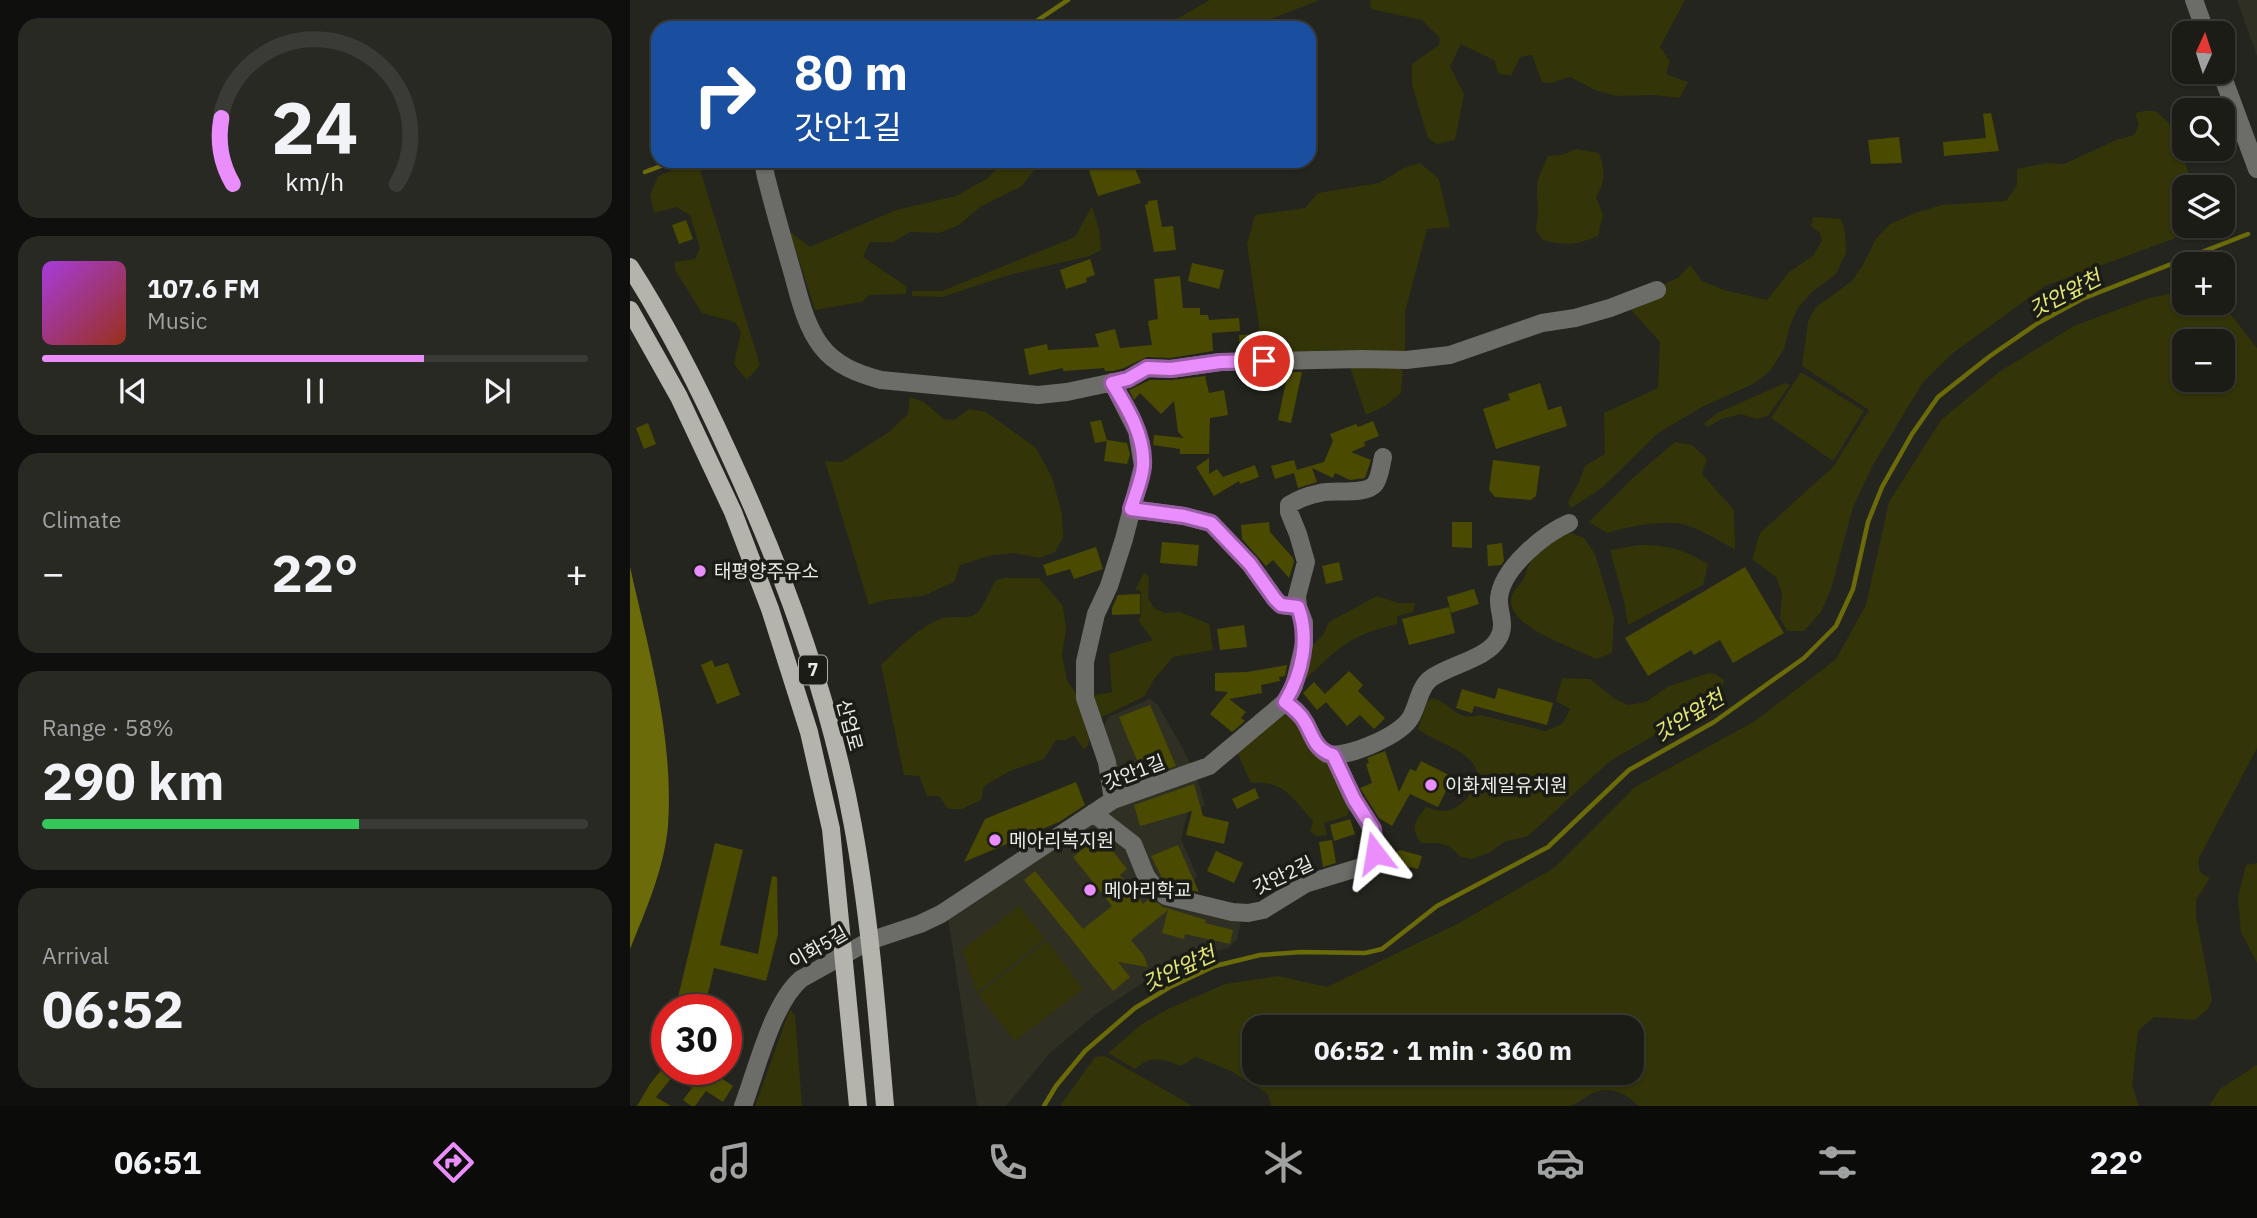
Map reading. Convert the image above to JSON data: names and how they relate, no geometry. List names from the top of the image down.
{
  "streets": {
    "main road": ["7", "산업로"],
    "street": ["갓안1길", "갓안2길", "이화5길"]
  },
  "crossings": [
    ["7", "이화5길"],
    ["산업로", "갓안1길"],
    ["산업로", "이화5길"],
    ["갓안1길", "갓안2길"],
    ["갓안1길", "이화5길"]
  ],
  "water": ["갓안앞천"],
  "places": [
    "태평양주유소",
    "이화제일유치원",
    "메아리복지원",
    "메아리학교"
  ],
  "north": "top",
  "page": {
    "map_buttons": ["+", "−"],
    "turn": ["80 m", "갓안1길"],
    "song": ["107.6 FM", "Music"],
    "tile": [
      "Climate",
      ["Range · 58%", "290 km"],
      ["Arrival", "06:52"]
    ],
    "heat": ["−", "22°", "+"],
    "limit": "30",
    "trip": "06:52 · 1 min · 360 m",
    "tabs": ["06:51", "22°"],
    "gauge": ["24", "km/h"]
  }
}
